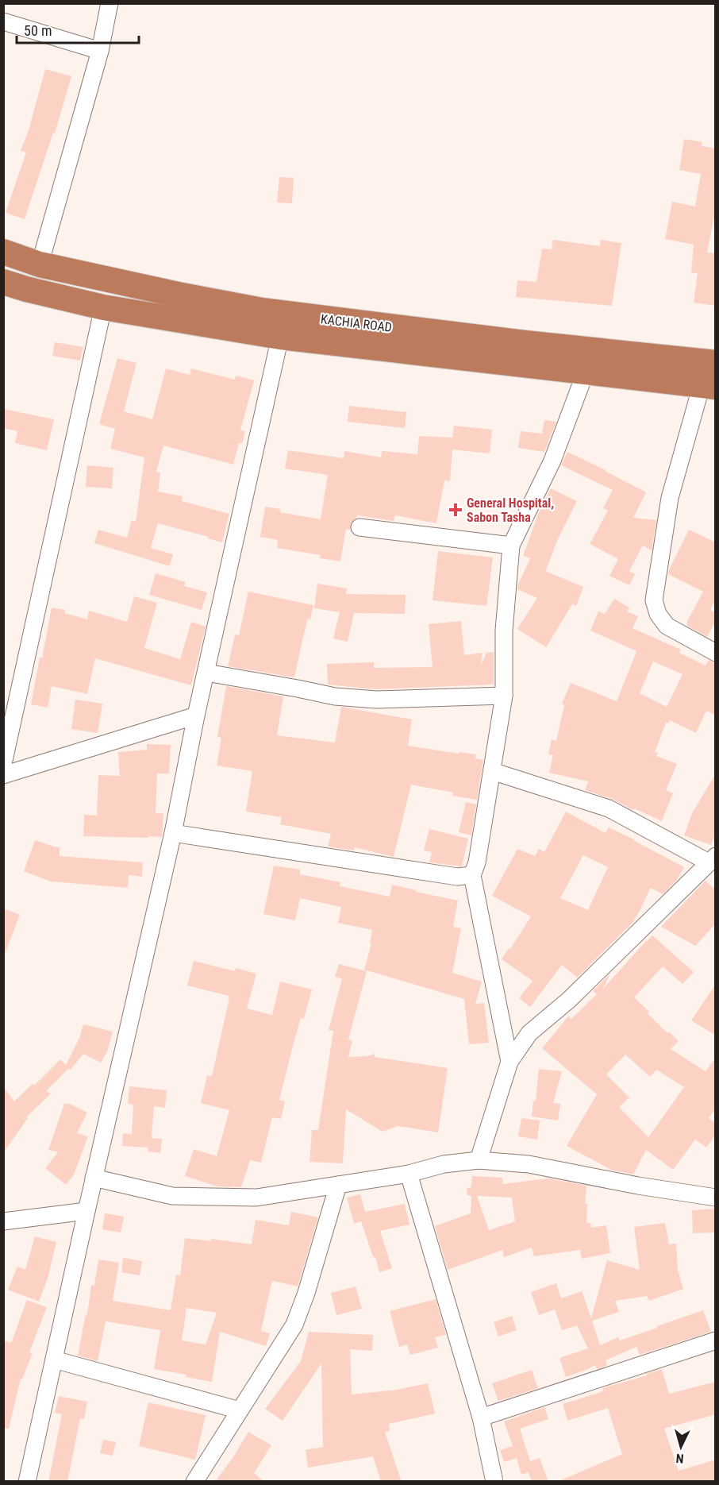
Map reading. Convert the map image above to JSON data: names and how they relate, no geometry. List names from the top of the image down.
{
  "streets": {
    "highway": ["KACHIA ROAD"]
  },
  "places": {
    "health": ["General Hospital, Sabon Tasha"]
  },
  "scale_bar": "50 m",
  "north": "bottom"
}
